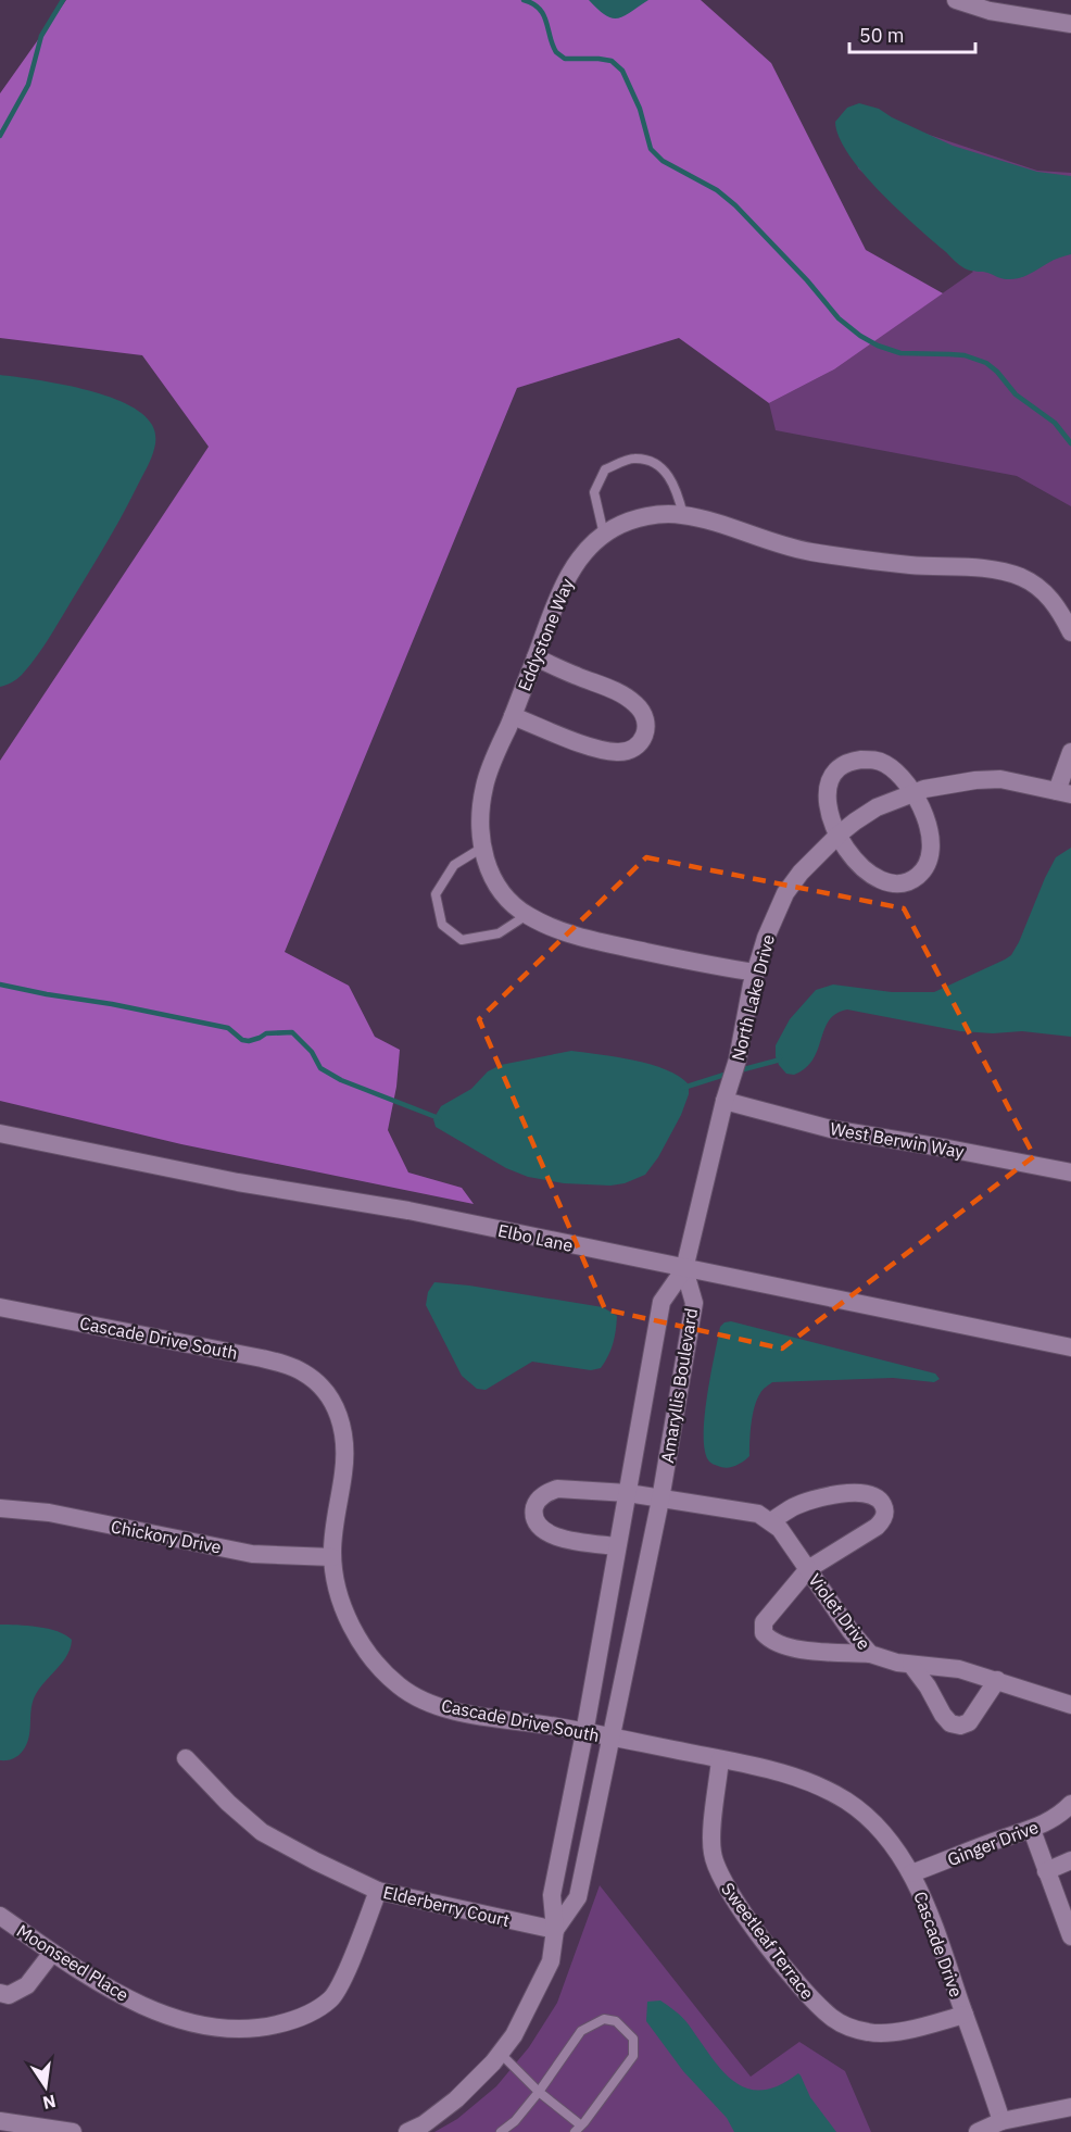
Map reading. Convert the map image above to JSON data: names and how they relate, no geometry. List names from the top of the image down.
{
  "streets": {
    "street": [
      "Eddystone Way",
      "North Lake Drive",
      "West Berwin Way",
      "Elbo Lane",
      "Cascade Drive South",
      "Amaryllis Boulevard",
      "Chickory Drive",
      "Violet Drive",
      "Ginger Drive",
      "Elderberry Court",
      "Sweetleaf Terrace",
      "Cascade Drive",
      "Moonseed Place"
    ]
  },
  "crossings": [
    ["Eddystone Way", "North Lake Drive"],
    ["North Lake Drive", "West Berwin Way"],
    ["North Lake Drive", "Elbo Lane"],
    ["North Lake Drive", "Amaryllis Boulevard"],
    ["Elbo Lane", "Amaryllis Boulevard"],
    ["Cascade Drive South", "Amaryllis Boulevard"],
    ["Cascade Drive South", "Chickory Drive"],
    ["Cascade Drive South", "Ginger Drive"],
    ["Cascade Drive South", "Sweetleaf Terrace"],
    ["Cascade Drive South", "Cascade Drive"],
    ["Amaryllis Boulevard", "Elderberry Court"],
    ["Ginger Drive", "Cascade Drive"],
    ["Elderberry Court", "Moonseed Place"],
    ["Sweetleaf Terrace", "Cascade Drive"]
  ],
  "scale_bar": "50 m",
  "north": "bottom"
}
